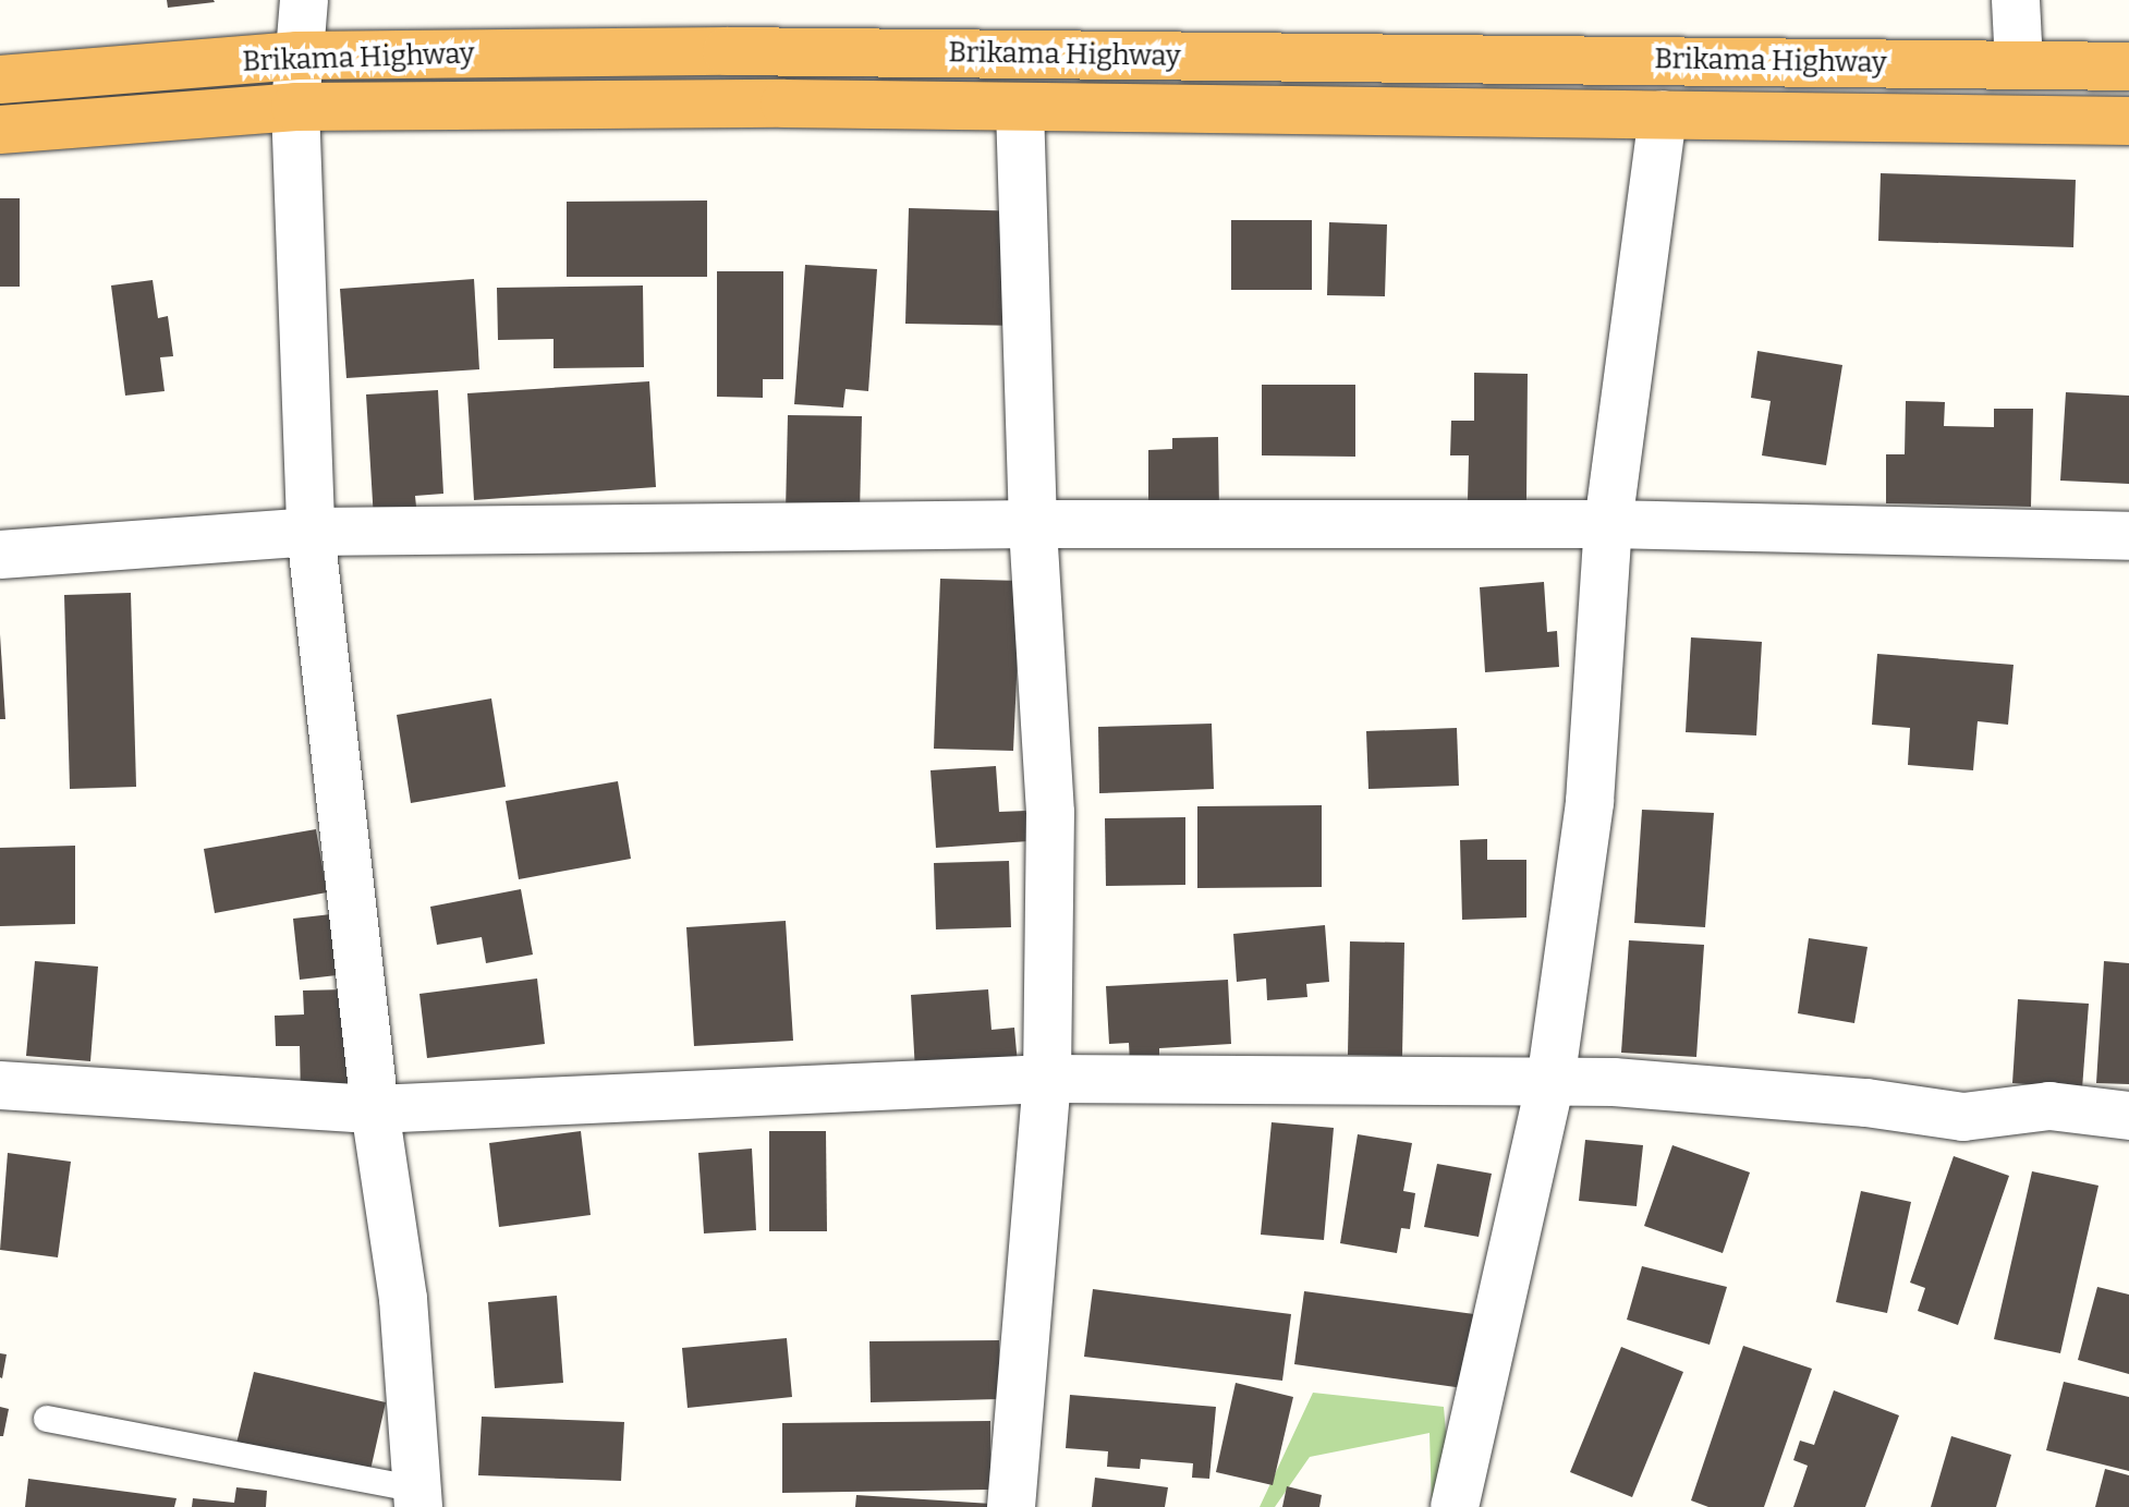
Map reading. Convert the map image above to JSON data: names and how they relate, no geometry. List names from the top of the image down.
{
  "streets": {
    "highway": ["Brikama Highway"]
  }
}
